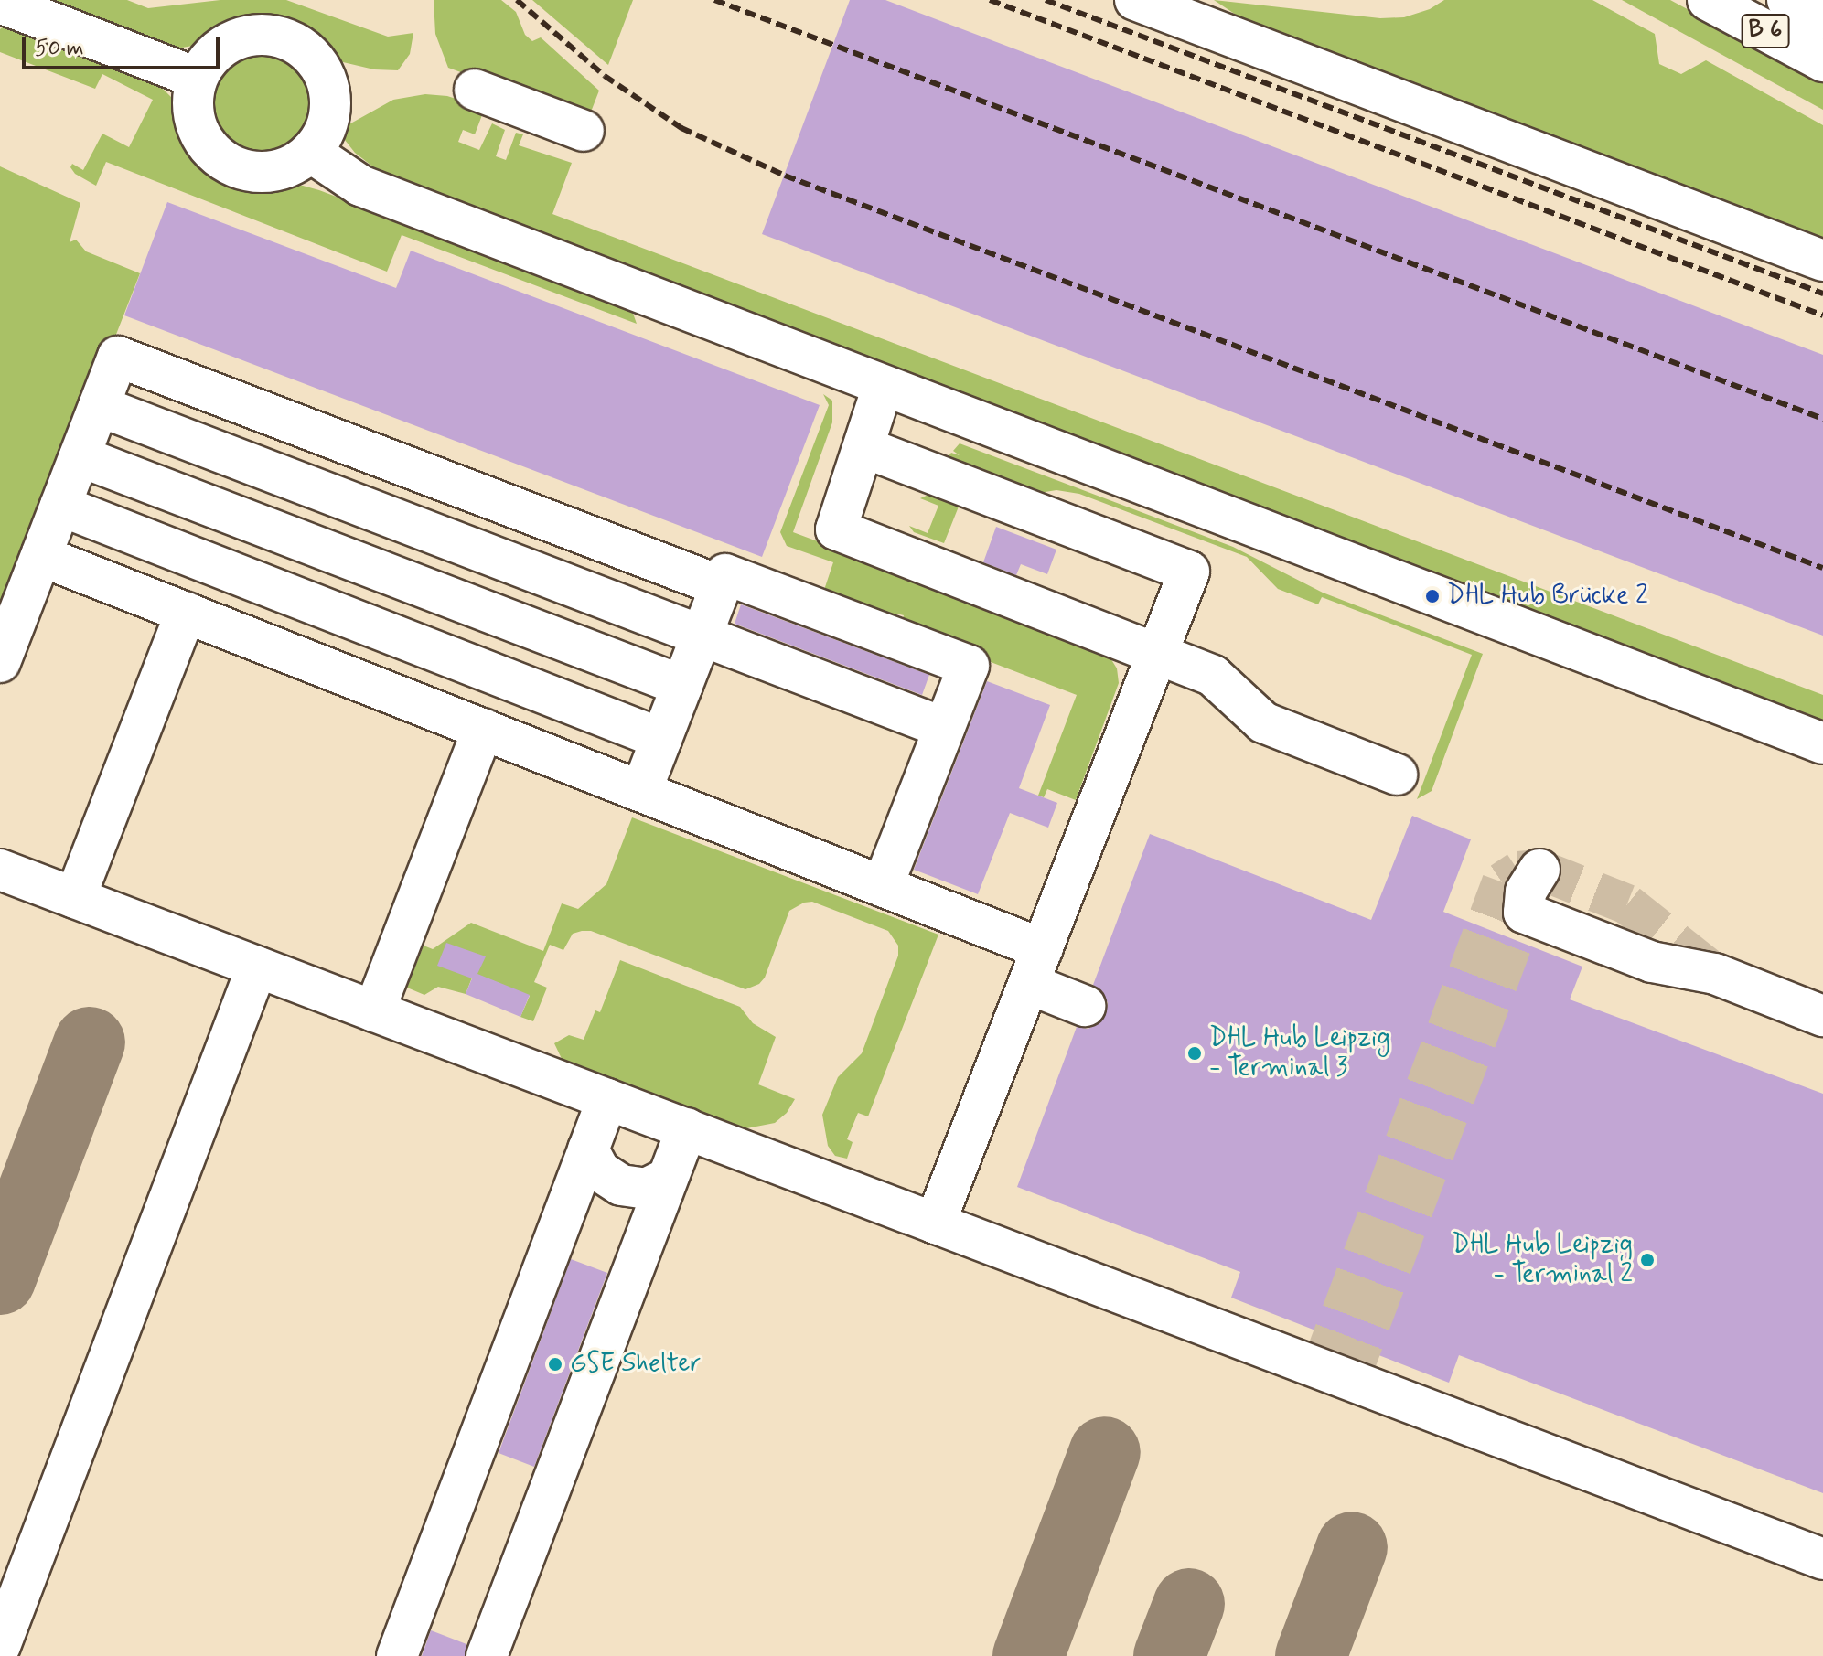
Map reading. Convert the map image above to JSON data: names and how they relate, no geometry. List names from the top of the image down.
{
  "streets": {
    "main road": ["B 6"]
  },
  "places": [
    "DHL Hub Brücke 2",
    "DHL Hub Leipzig - Terminal 3",
    "DHL Hub Leipzig - Terminal 2",
    "GSE Shelter"
  ],
  "scale_bar": "50 m"
}
